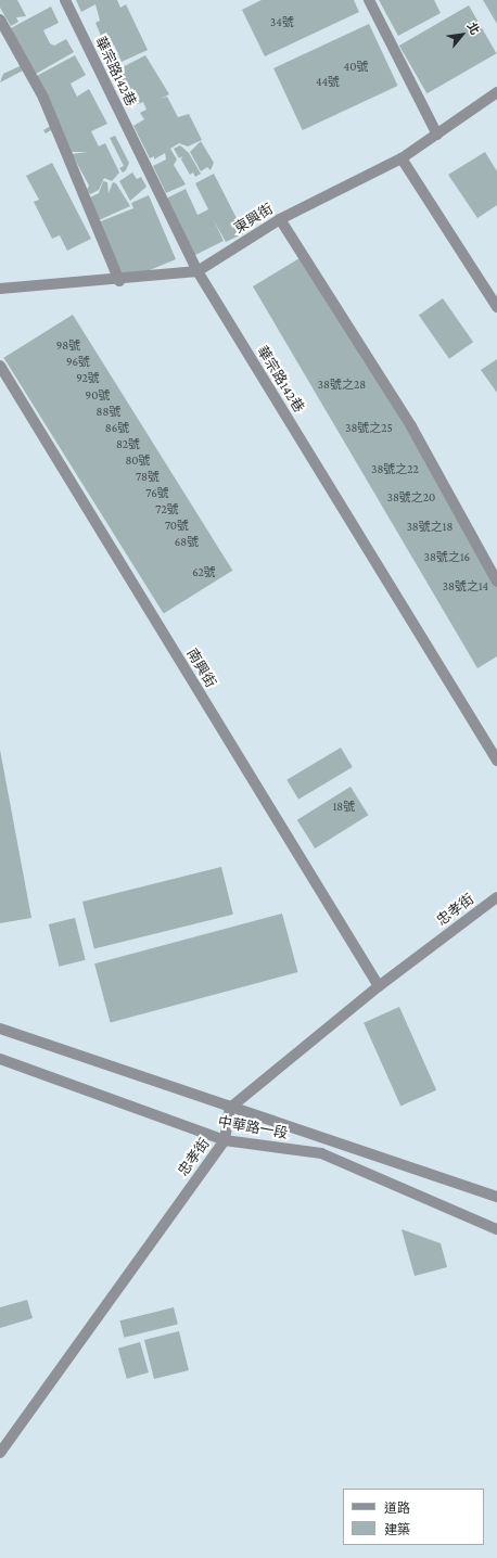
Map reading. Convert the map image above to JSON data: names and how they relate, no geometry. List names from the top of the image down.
{
  "streets": {
    "street": [
      "華宗路142巷",
      "東興街",
      "南興街",
      "忠孝街",
      "中華路一段"
    ]
  },
  "crossings": [
    ["華宗路142巷", "東興街"],
    ["南興街", "忠孝街"],
    ["忠孝街", "中華路一段"]
  ],
  "house_numbers": [
    "34號",
    "40號",
    "44號",
    "98號",
    "96號",
    "92號",
    "38號之28",
    "90號",
    "88號",
    "86號",
    "38號之25",
    "82號",
    "80號",
    "38號之22",
    "78號",
    "76號",
    "38號之20",
    "72號",
    "70號",
    "38號之18",
    "68號",
    "38號之16",
    "62號",
    "38號之14",
    "18號"
  ],
  "legend": ["道路", "建築"],
  "north": "top right"
}
